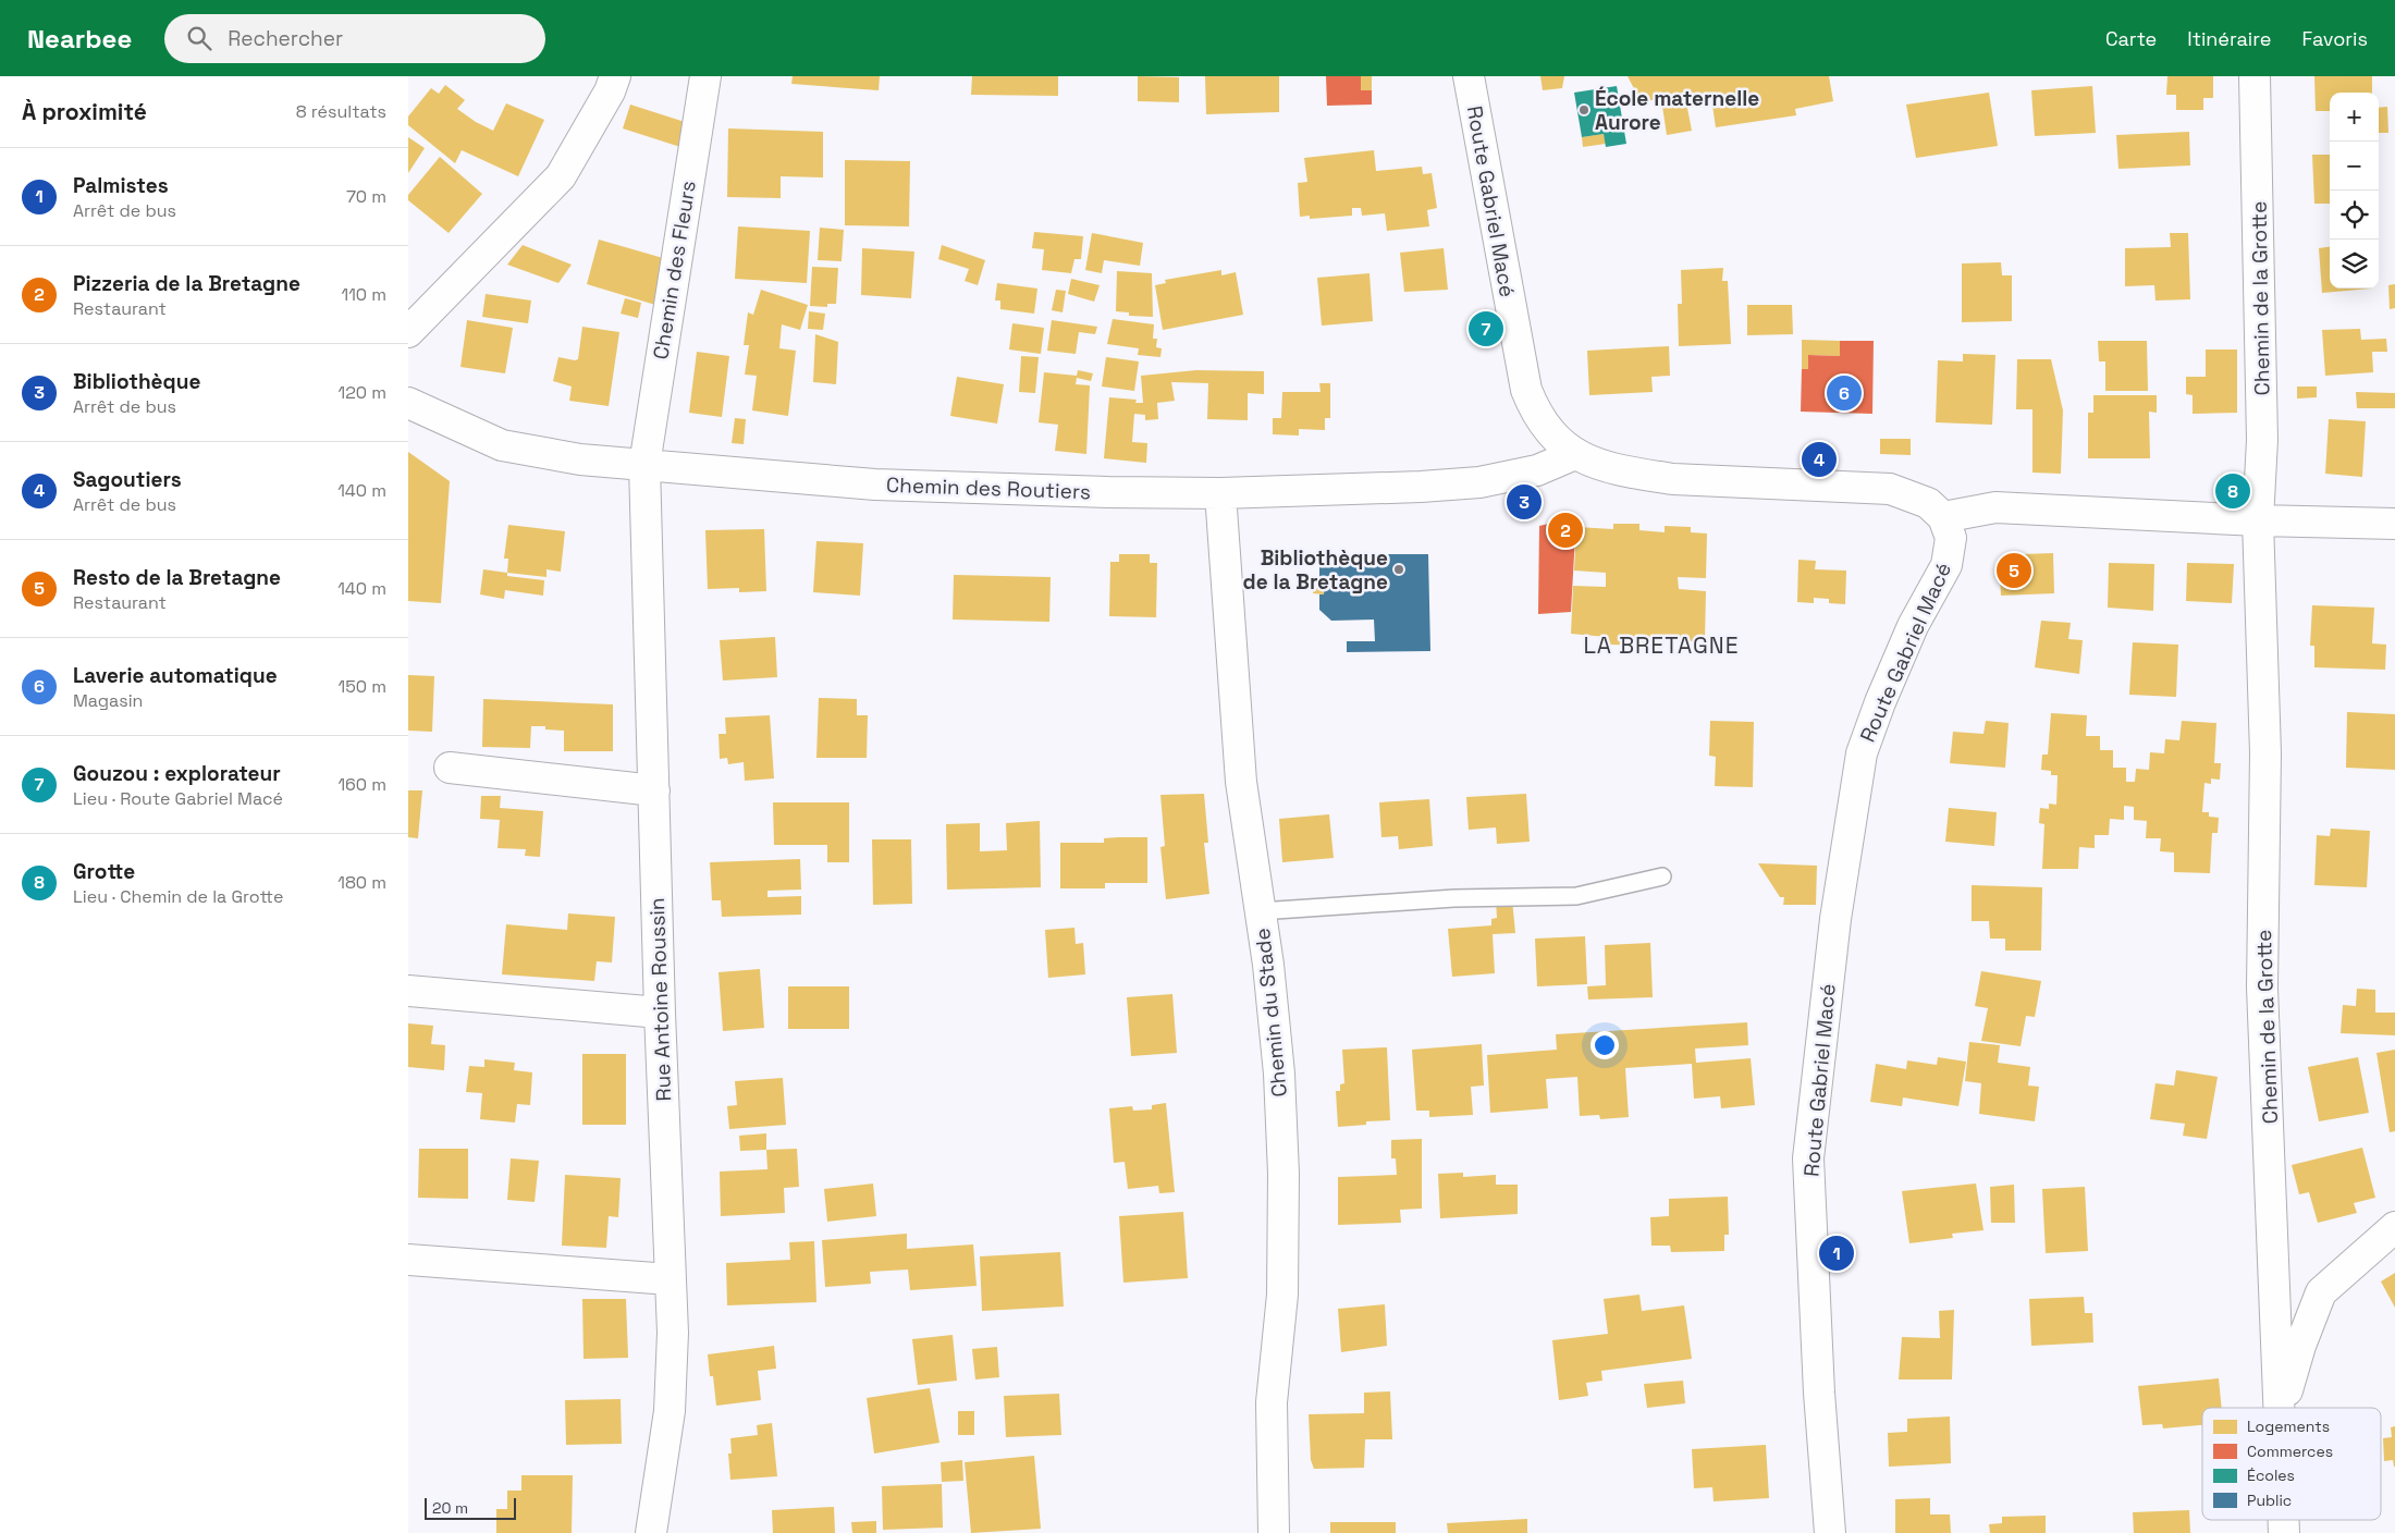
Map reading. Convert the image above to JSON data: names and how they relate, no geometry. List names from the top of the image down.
{
  "streets": {
    "street": [
      "Route Gabriel Macé",
      "Chemin des Fleurs",
      "Chemin de la Grotte",
      "Chemin des Routiers",
      "Rue Antoine Roussin",
      "Chemin du Stade"
    ]
  },
  "crossings": [
    ["Route Gabriel Macé", "Chemin des Routiers"],
    ["Chemin des Fleurs", "Chemin des Routiers"],
    ["Chemin des Fleurs", "Rue Antoine Roussin"],
    ["Chemin des Routiers", "Rue Antoine Roussin"],
    ["Chemin des Routiers", "Chemin du Stade"]
  ],
  "districts": ["LA BRETAGNE"],
  "places": ["École maternelle Aurore", "Bibliothèque de la Bretagne"],
  "legend": [
    "Logements",
    "Commerces",
    "Écoles",
    "Public"
  ],
  "scale_bar": "20 m",
  "page": {
    "header": "Nearbee",
    "search": "Rechercher",
    "nav": ["Carte", "Itinéraire", "Favoris"],
    "heading": ["À proximité", "8 résultats"],
    "map_buttons": ["+", "−"],
    "list": [
      {
        "mark": "1",
        "name": "Palmistes",
        "note": "Arrêt de bus",
        "value": "70 m"
      },
      {
        "mark": "2",
        "name": "Pizzeria de la Bretagne",
        "note": "Restaurant",
        "value": "110 m"
      },
      {
        "mark": "3",
        "name": "Bibliothèque",
        "note": "Arrêt de bus",
        "value": "120 m"
      },
      {
        "mark": "4",
        "name": "Sagoutiers",
        "note": "Arrêt de bus",
        "value": "140 m"
      },
      {
        "mark": "5",
        "name": "Resto de la Bretagne",
        "note": "Restaurant",
        "value": "140 m"
      },
      {
        "mark": "6",
        "name": "Laverie automatique",
        "note": "Magasin",
        "value": "150 m"
      },
      {
        "mark": "7",
        "name": "Gouzou : explorateur",
        "note": "Lieu · Route Gabriel Macé",
        "value": "160 m"
      },
      {
        "mark": "8",
        "name": "Grotte",
        "note": "Lieu · Chemin de la Grotte",
        "value": "180 m"
      }
    ],
    "pins": [
      "7",
      "6",
      "4",
      "8",
      "3",
      "2",
      "5",
      "1"
    ],
    "scale": "20 m"
  }
}
